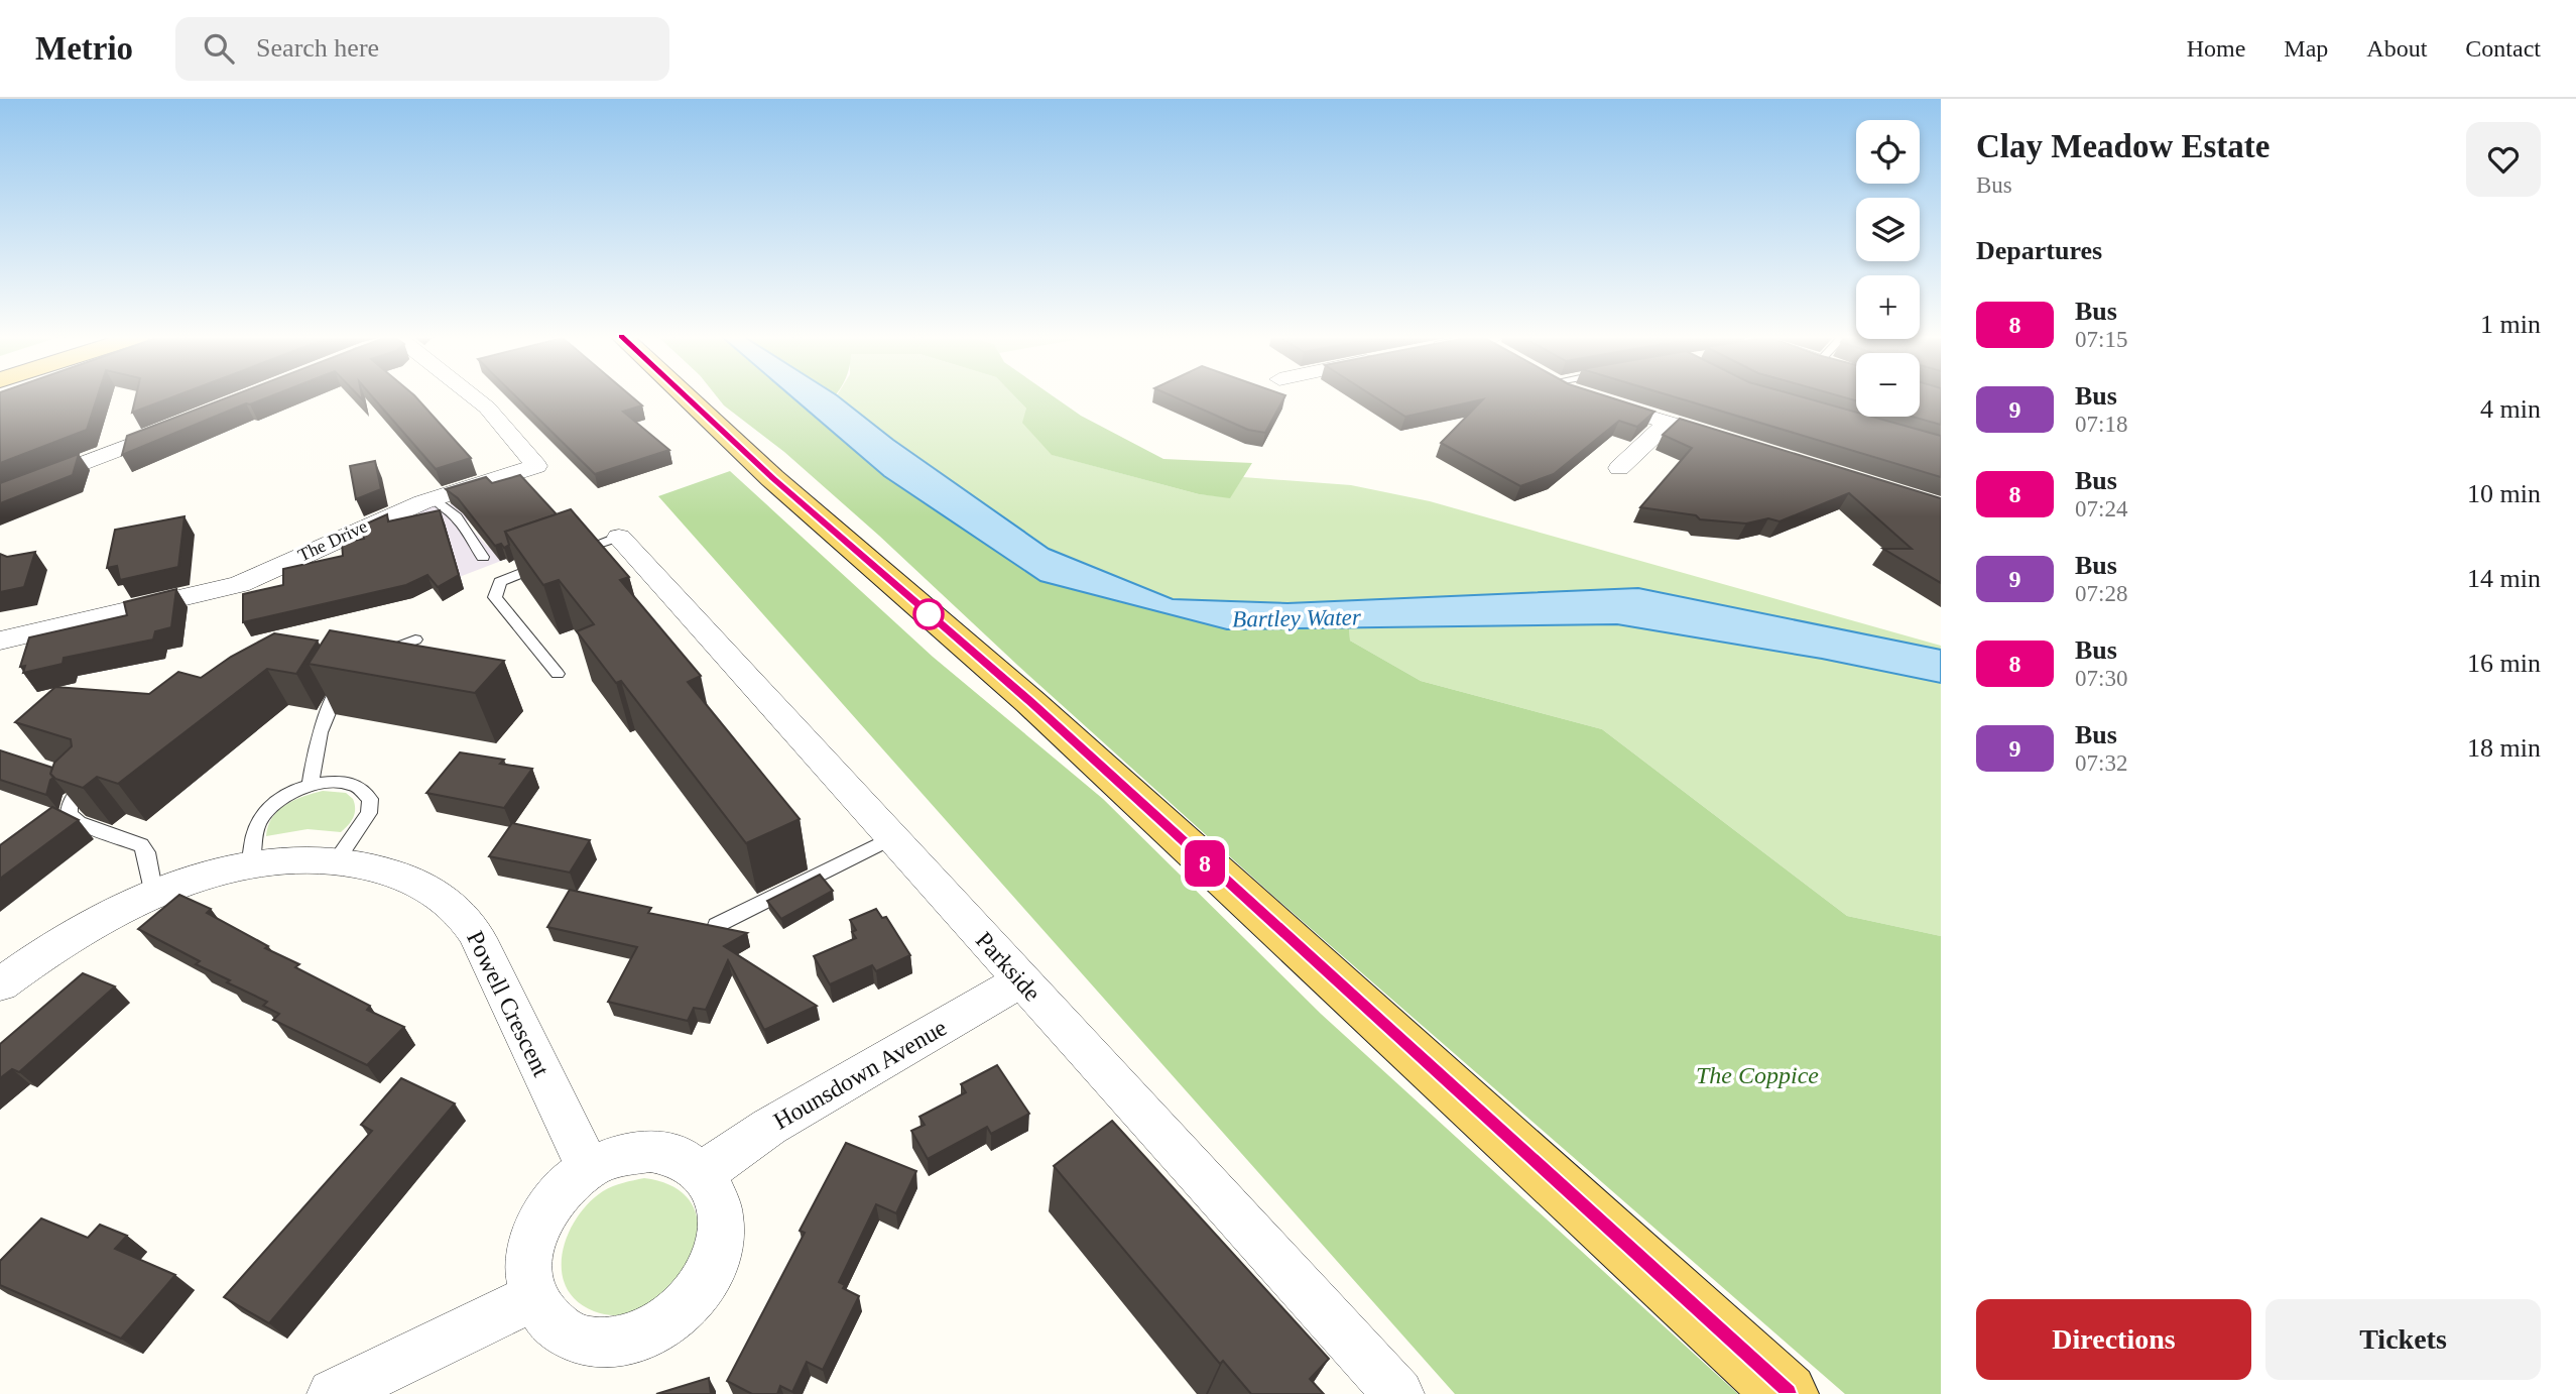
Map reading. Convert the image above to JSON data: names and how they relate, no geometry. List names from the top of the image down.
{
  "streets": {
    "street": [
      "The Drive",
      "Parkside",
      "Powell Crescent",
      "Hounsdown Avenue"
    ]
  },
  "crossings": [
    ["Parkside", "Hounsdown Avenue"],
    ["Powell Crescent", "Hounsdown Avenue"]
  ],
  "water": ["Bartley Water"],
  "parks": ["The Coppice"],
  "lines": ["bus line 8"],
  "page": {
    "header": "Metrio",
    "search": "Search here",
    "nav": [
      "Home",
      "Map",
      "About",
      "Contact"
    ],
    "on_map": "8",
    "heading": [
      ["Clay Meadow Estate", "Bus"],
      "Departures"
    ],
    "map_buttons": ["+", "−"],
    "list": [
      {
        "mark": "8",
        "name": "Bus",
        "note": "07:15",
        "value": "1 min"
      },
      {
        "mark": "9",
        "name": "Bus",
        "note": "07:18",
        "value": "4 min"
      },
      {
        "mark": "8",
        "name": "Bus",
        "note": "07:24",
        "value": "10 min"
      },
      {
        "mark": "9",
        "name": "Bus",
        "note": "07:28",
        "value": "14 min"
      },
      {
        "mark": "8",
        "name": "Bus",
        "note": "07:30",
        "value": "16 min"
      },
      {
        "mark": "9",
        "name": "Bus",
        "note": "07:32",
        "value": "18 min"
      }
    ],
    "buttons": ["Directions", "Tickets"]
  }
}
